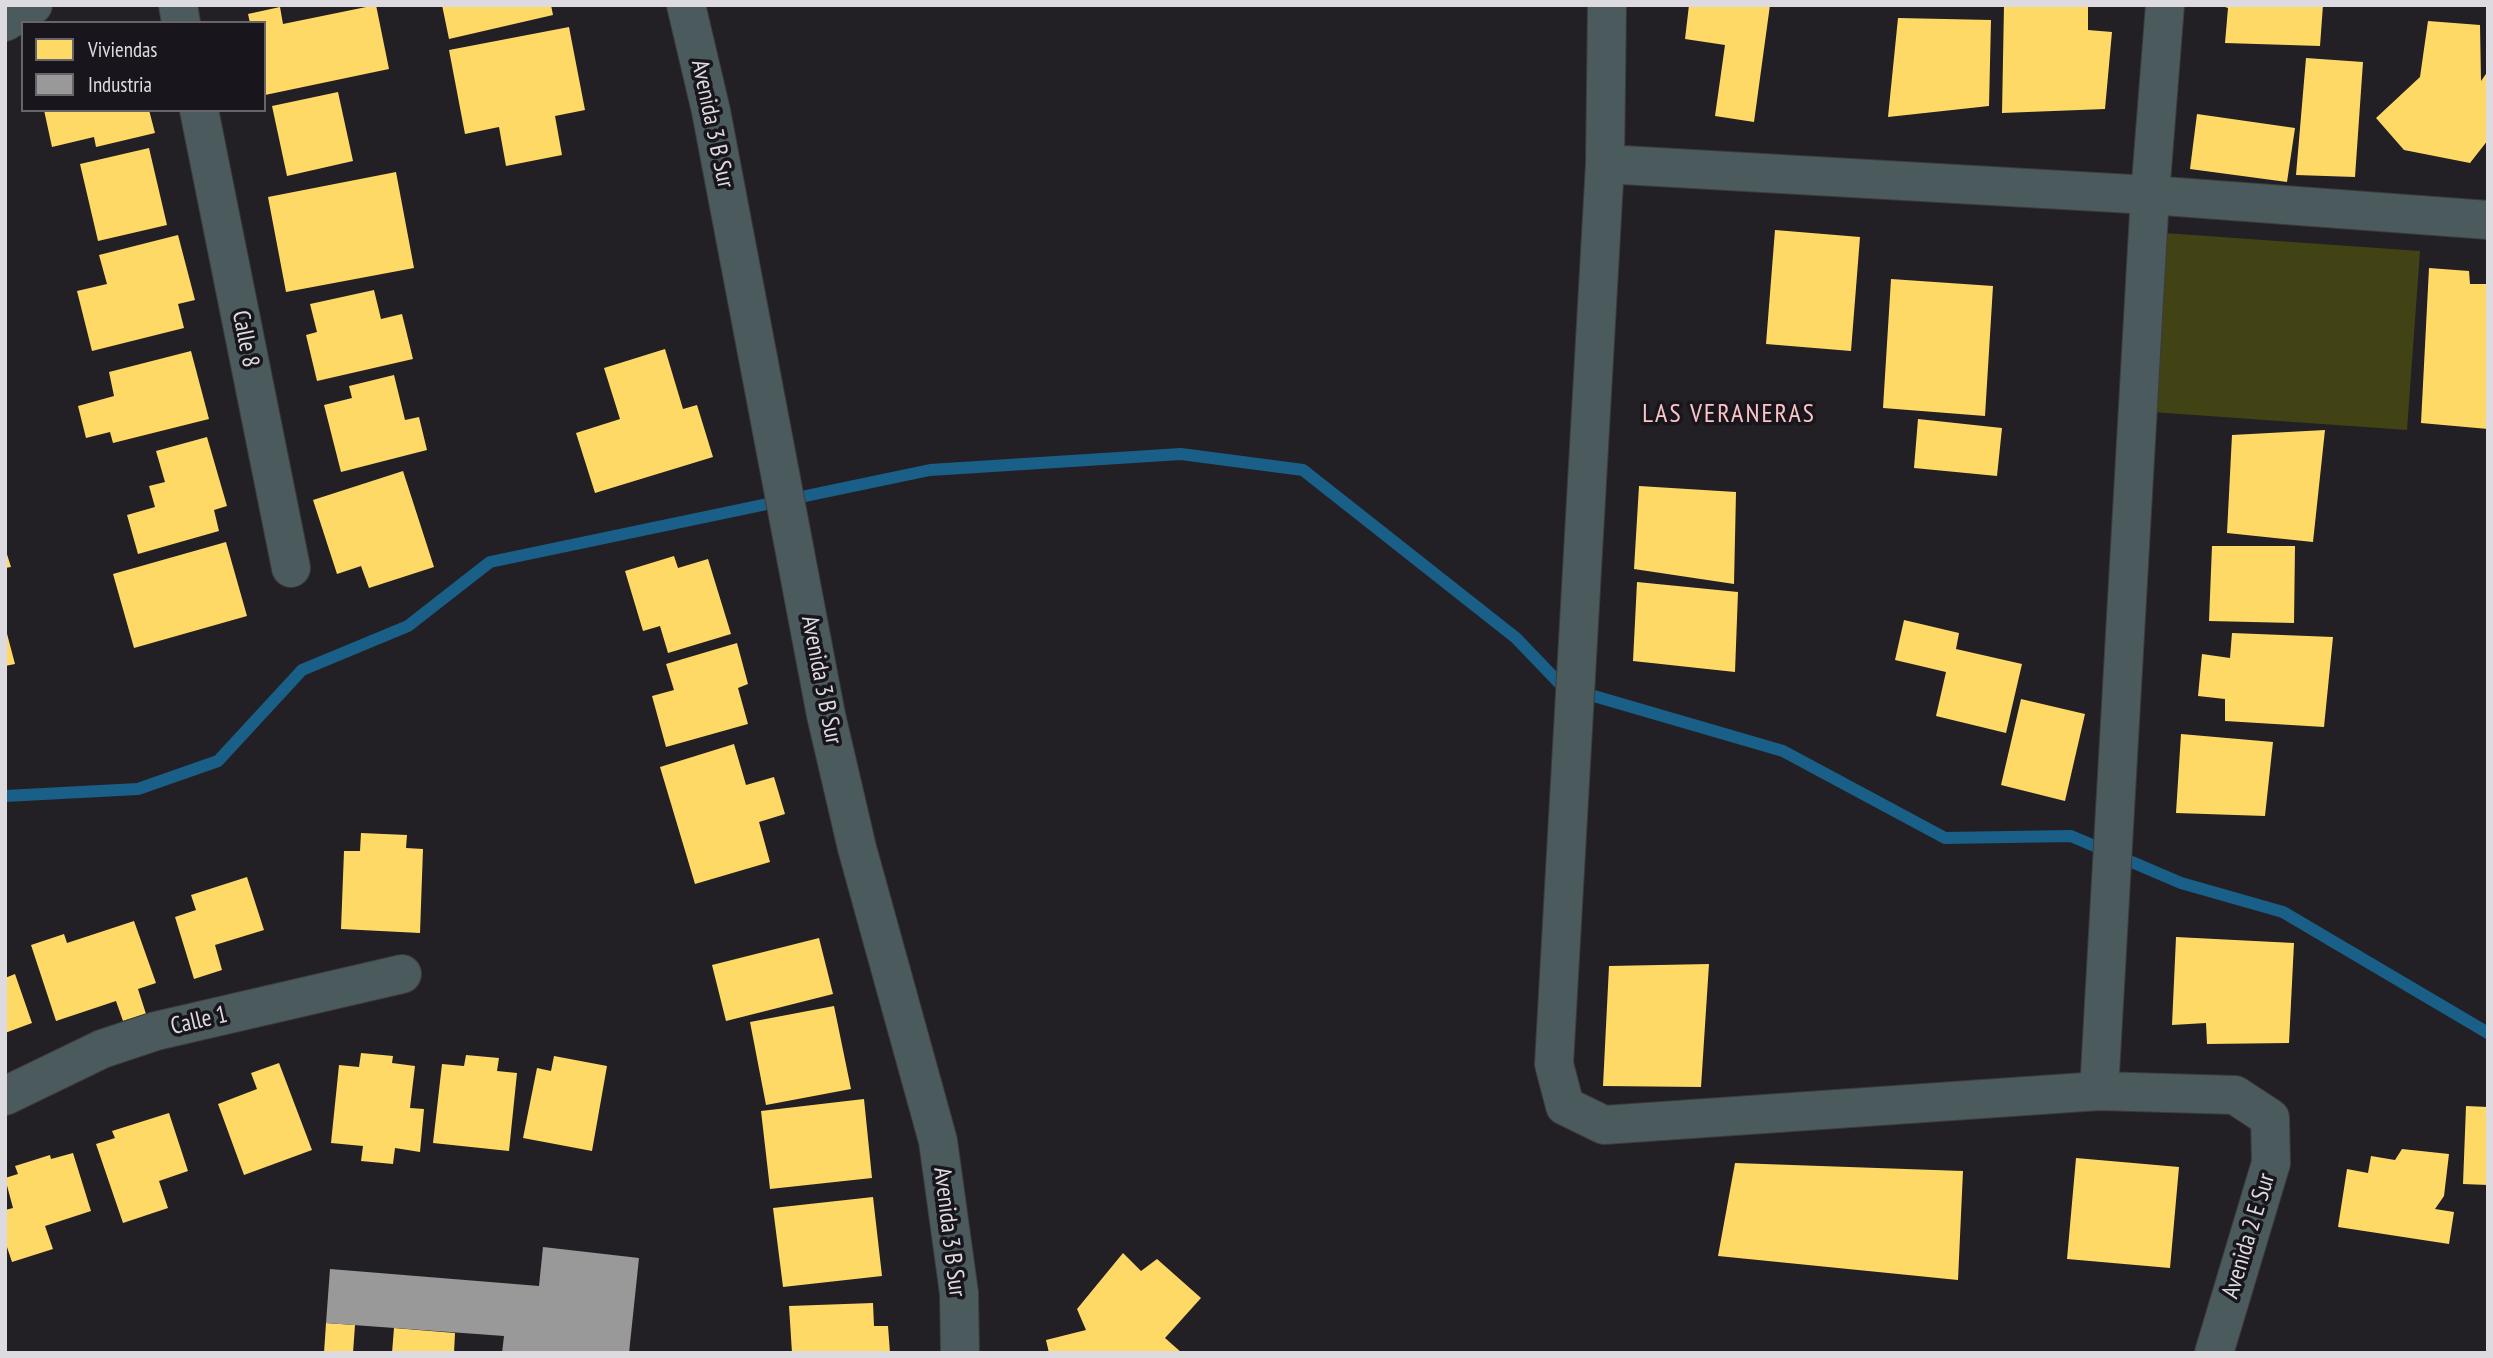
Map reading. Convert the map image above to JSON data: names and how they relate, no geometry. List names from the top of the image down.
{
  "streets": {
    "street": [
      "Avenida 3 B Sur",
      "Calle 8",
      "Calle 1",
      "Avenida 2 E Sur"
    ]
  },
  "districts": ["LAS VERANERAS"],
  "legend": ["Viviendas", "Industria"]
}
